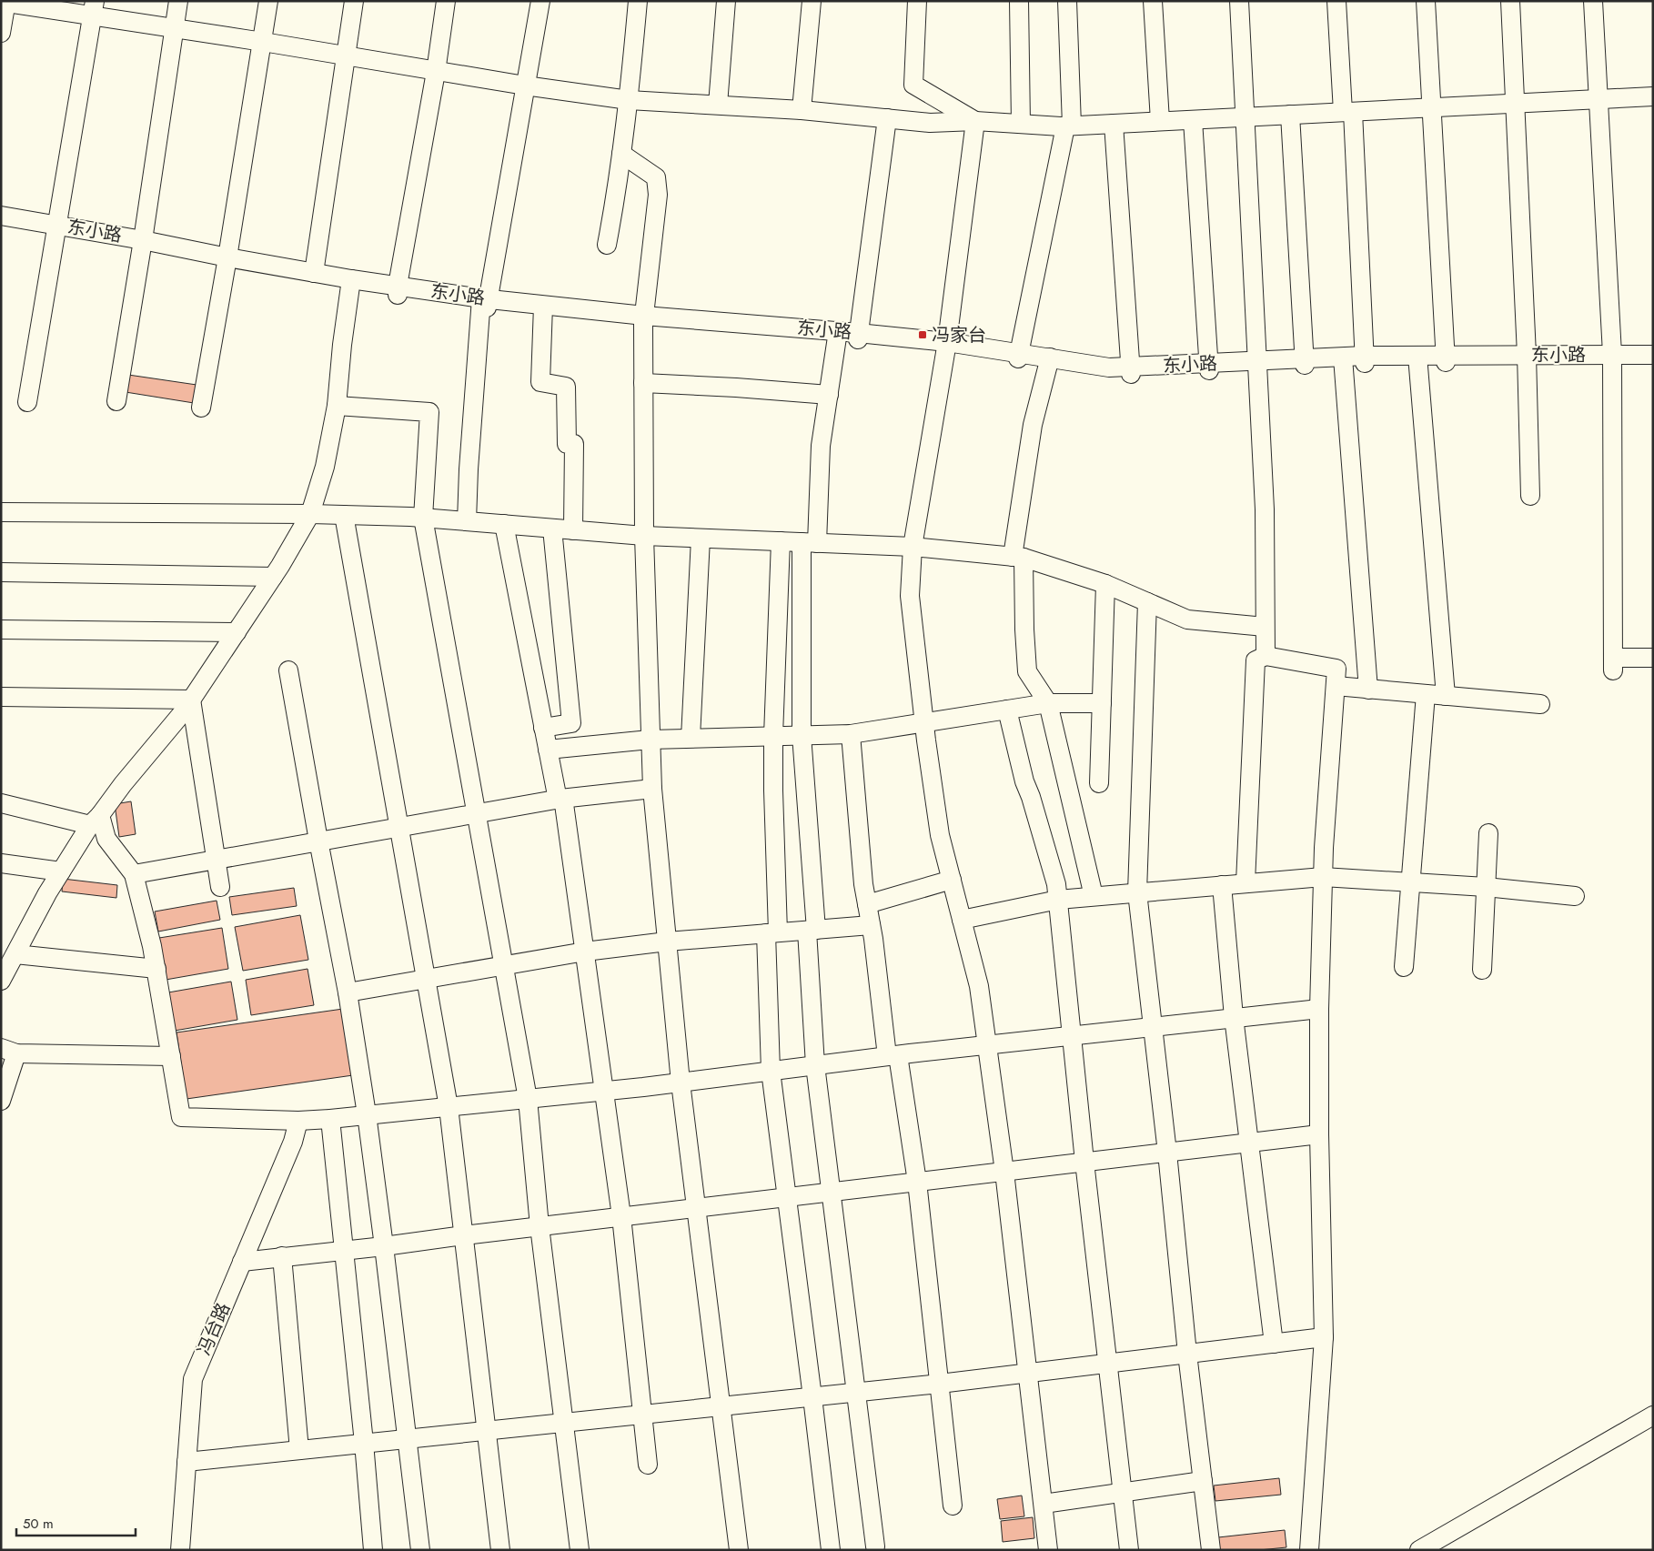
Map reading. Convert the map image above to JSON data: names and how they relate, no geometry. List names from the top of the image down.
{
  "streets": {
    "street": ["东小路", "冯台路"]
  },
  "places": {
    "transit": ["冯家台"]
  },
  "scale_bar": "50 m"
}
